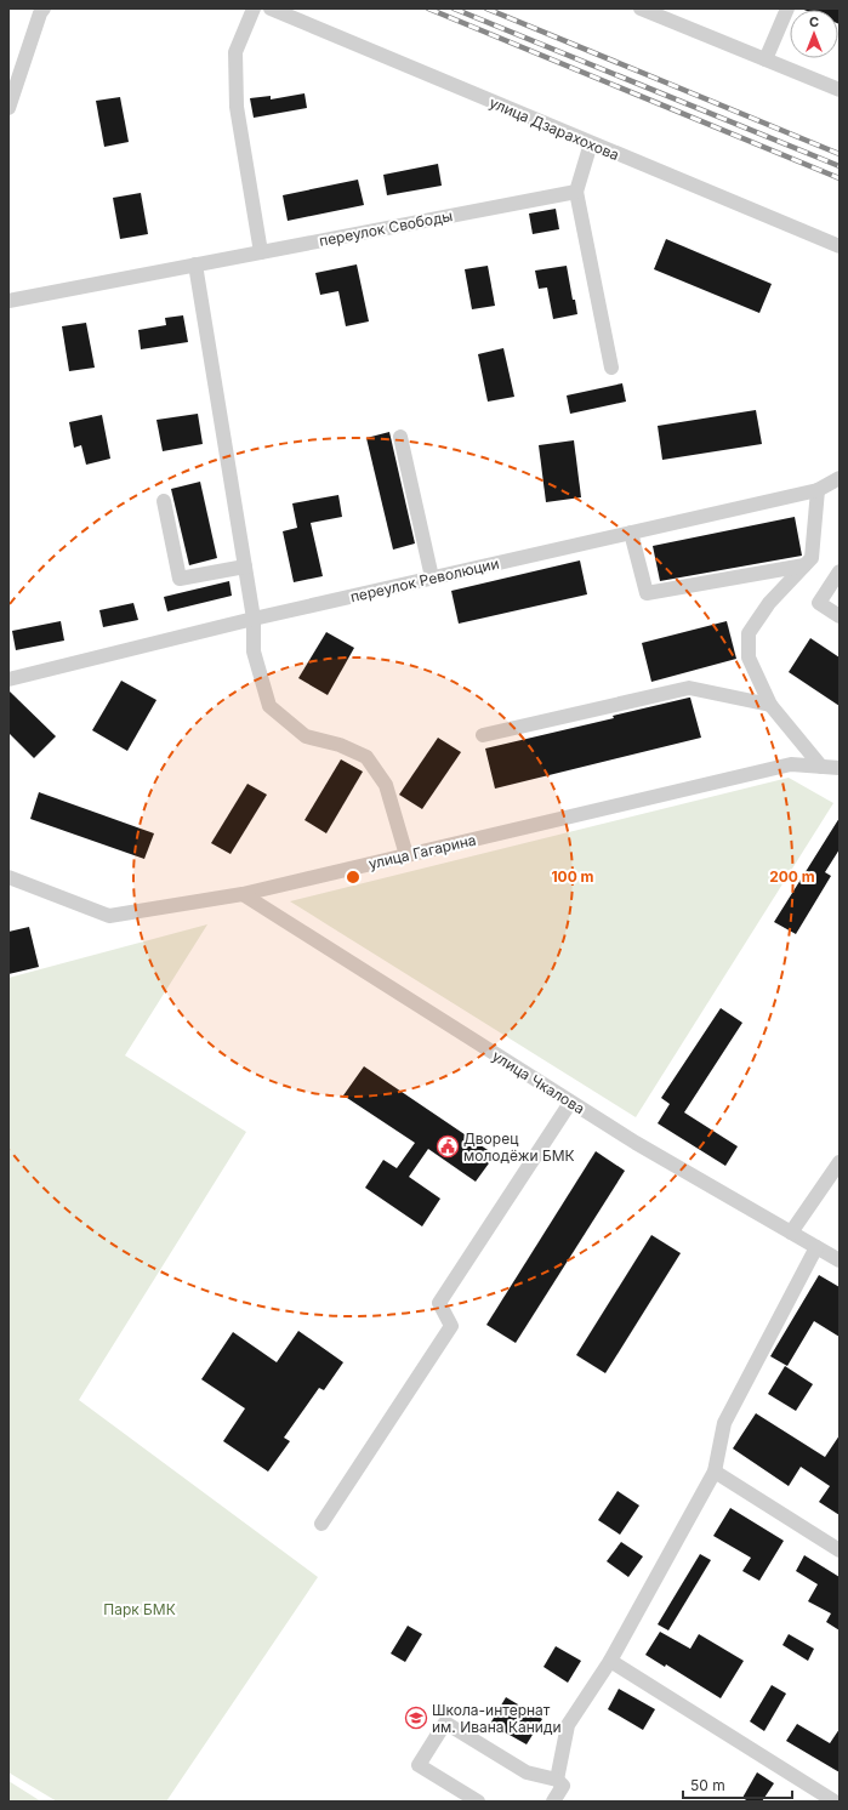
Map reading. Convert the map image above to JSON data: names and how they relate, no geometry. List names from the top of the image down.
{
  "streets": {
    "street": [
      "улица Дзарахохова",
      "переулок Свободы",
      "переулок Революции",
      "улица Гагарина",
      "улица Чкалова"
    ]
  },
  "crossings": [
    ["улица Гагарина", "улица Чкалова"]
  ],
  "parks": ["Парк БМК"],
  "places": {
    "public building": ["Дворец молодёжи БМК"],
    "school or university": ["Школа-интернат им. Ивана Каниди"]
  },
  "scale_bar": "50 m",
  "north": "top",
  "rings": ["100 m", "200 m"]
}
